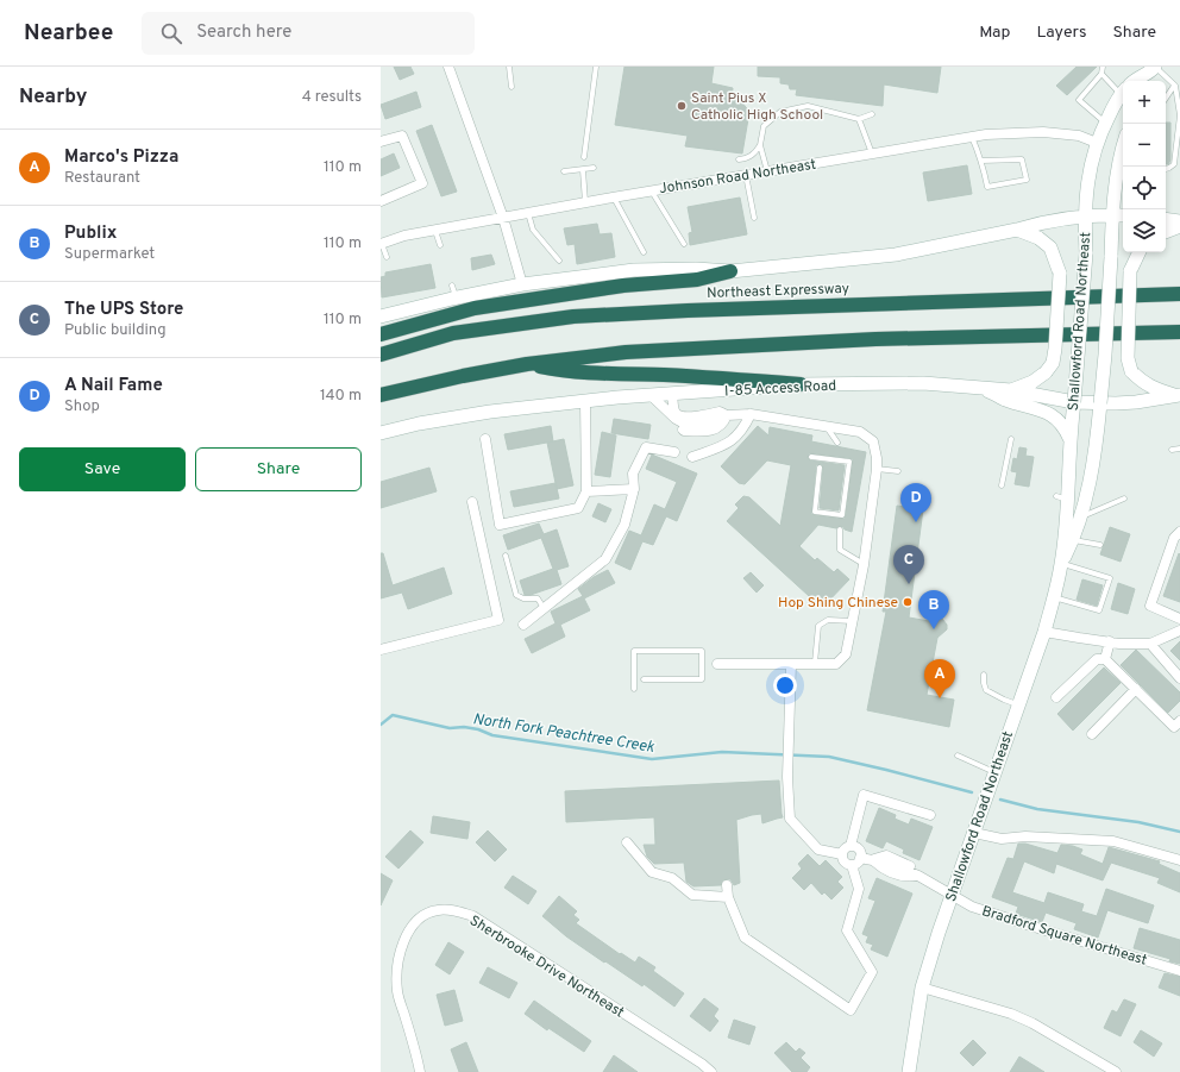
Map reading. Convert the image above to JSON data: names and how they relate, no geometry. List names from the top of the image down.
{
  "streets": {
    "highway": ["Northeast Expressway"],
    "main road": ["Shallowford Road Northeast", "I-85 Access Road"],
    "street": ["Johnson Road Northeast", "Bradford Square Northeast", "Sherbrooke Drive Northeast"]
  },
  "crossings": [
    ["Johnson Road Northeast", "Shallowford Road Northeast"],
    ["Shallowford Road Northeast", "I-85 Access Road"],
    ["Shallowford Road Northeast", "Bradford Square Northeast"]
  ],
  "water": ["North Fork Peachtree Creek"],
  "places": ["Saint Pius X Catholic High School", "Hop Shing Chinese"],
  "page": {
    "header": "Nearbee",
    "search": "Search here",
    "nav": ["Map", "Layers", "Share"],
    "heading": ["Nearby", "4 results"],
    "map_buttons": ["+", "−"],
    "list": [
      {
        "mark": "A",
        "name": "Marco's Pizza",
        "note": "Restaurant",
        "value": "110 m"
      },
      {
        "mark": "B",
        "name": "Publix",
        "note": "Supermarket",
        "value": "110 m"
      },
      {
        "mark": "C",
        "name": "The UPS Store",
        "note": "Public building",
        "value": "110 m"
      },
      {
        "mark": "D",
        "name": "A Nail Fame",
        "note": "Shop",
        "value": "140 m"
      }
    ],
    "buttons": ["Save", "Share"],
    "pins": [
      "D",
      "C",
      "B",
      "A"
    ]
  }
}
